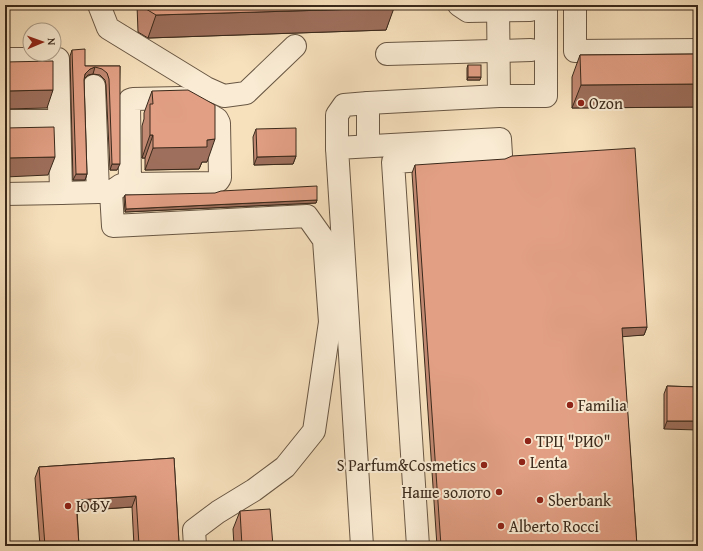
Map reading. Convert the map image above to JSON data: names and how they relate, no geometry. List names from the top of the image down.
{
  "places": [
    "Ozon",
    "Familia",
    "ТРЦ \"РИО\"",
    "Lenta",
    "S Parfum&Cosmetics",
    "Наше золото",
    "Sberbank",
    "ЮФУ",
    "Alberto Rocci"
  ],
  "north": "right"
}
